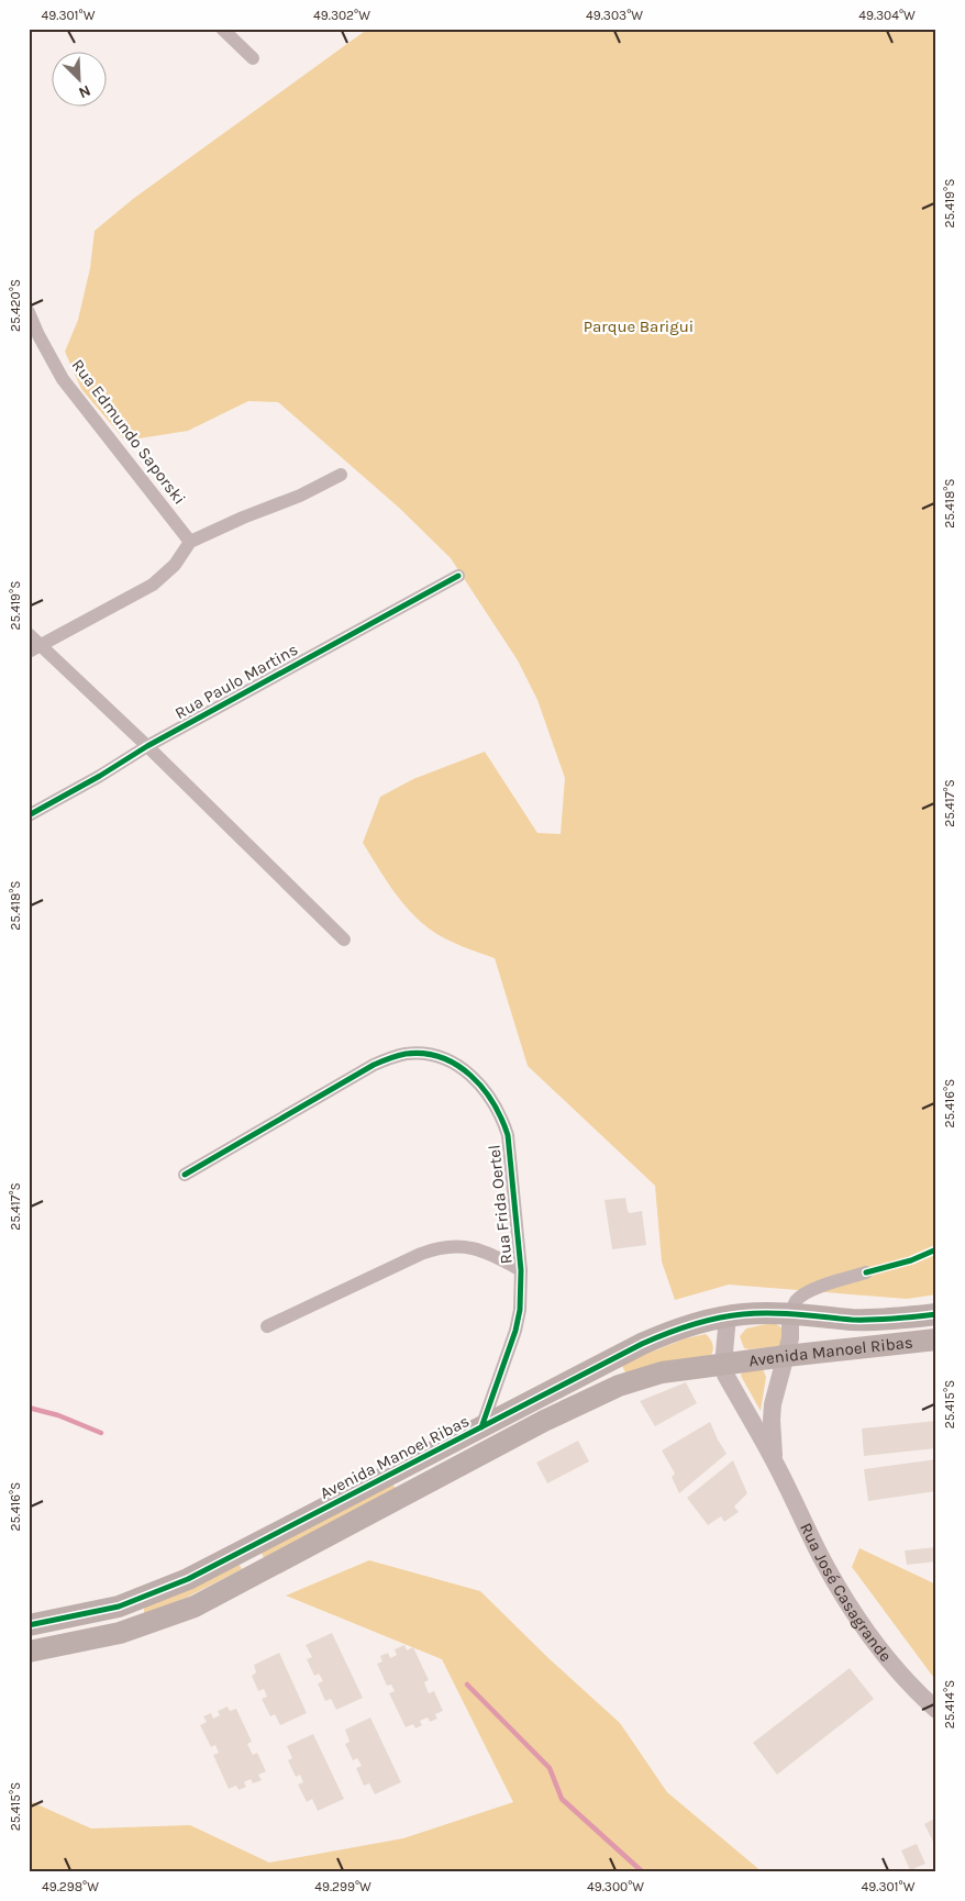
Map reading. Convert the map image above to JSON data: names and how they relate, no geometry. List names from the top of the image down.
{
  "streets": {
    "main road": ["Avenida Manoel Ribas"],
    "street": [
      "Rua Edmundo Saporski",
      "Rua Paulo Martins",
      "Rua Frida Oertel",
      "Rua José Casagrande"
    ]
  },
  "crossings": [
    ["Rua Frida Oertel", "Avenida Manoel Ribas"],
    ["Avenida Manoel Ribas", "Rua José Casagrande"]
  ],
  "parks": ["Parque Barigui"],
  "north": "bottom right",
  "coordinates": [
    "49.301°W",
    "49.302°W",
    "49.303°W",
    "49.304°W",
    "25.419°S",
    "25.420°S",
    "25.418°S",
    "25.417°S",
    "25.416°S",
    "25.415°S",
    "25.414°S",
    "49.298°W",
    "49.299°W",
    "49.300°W"
  ]
}
